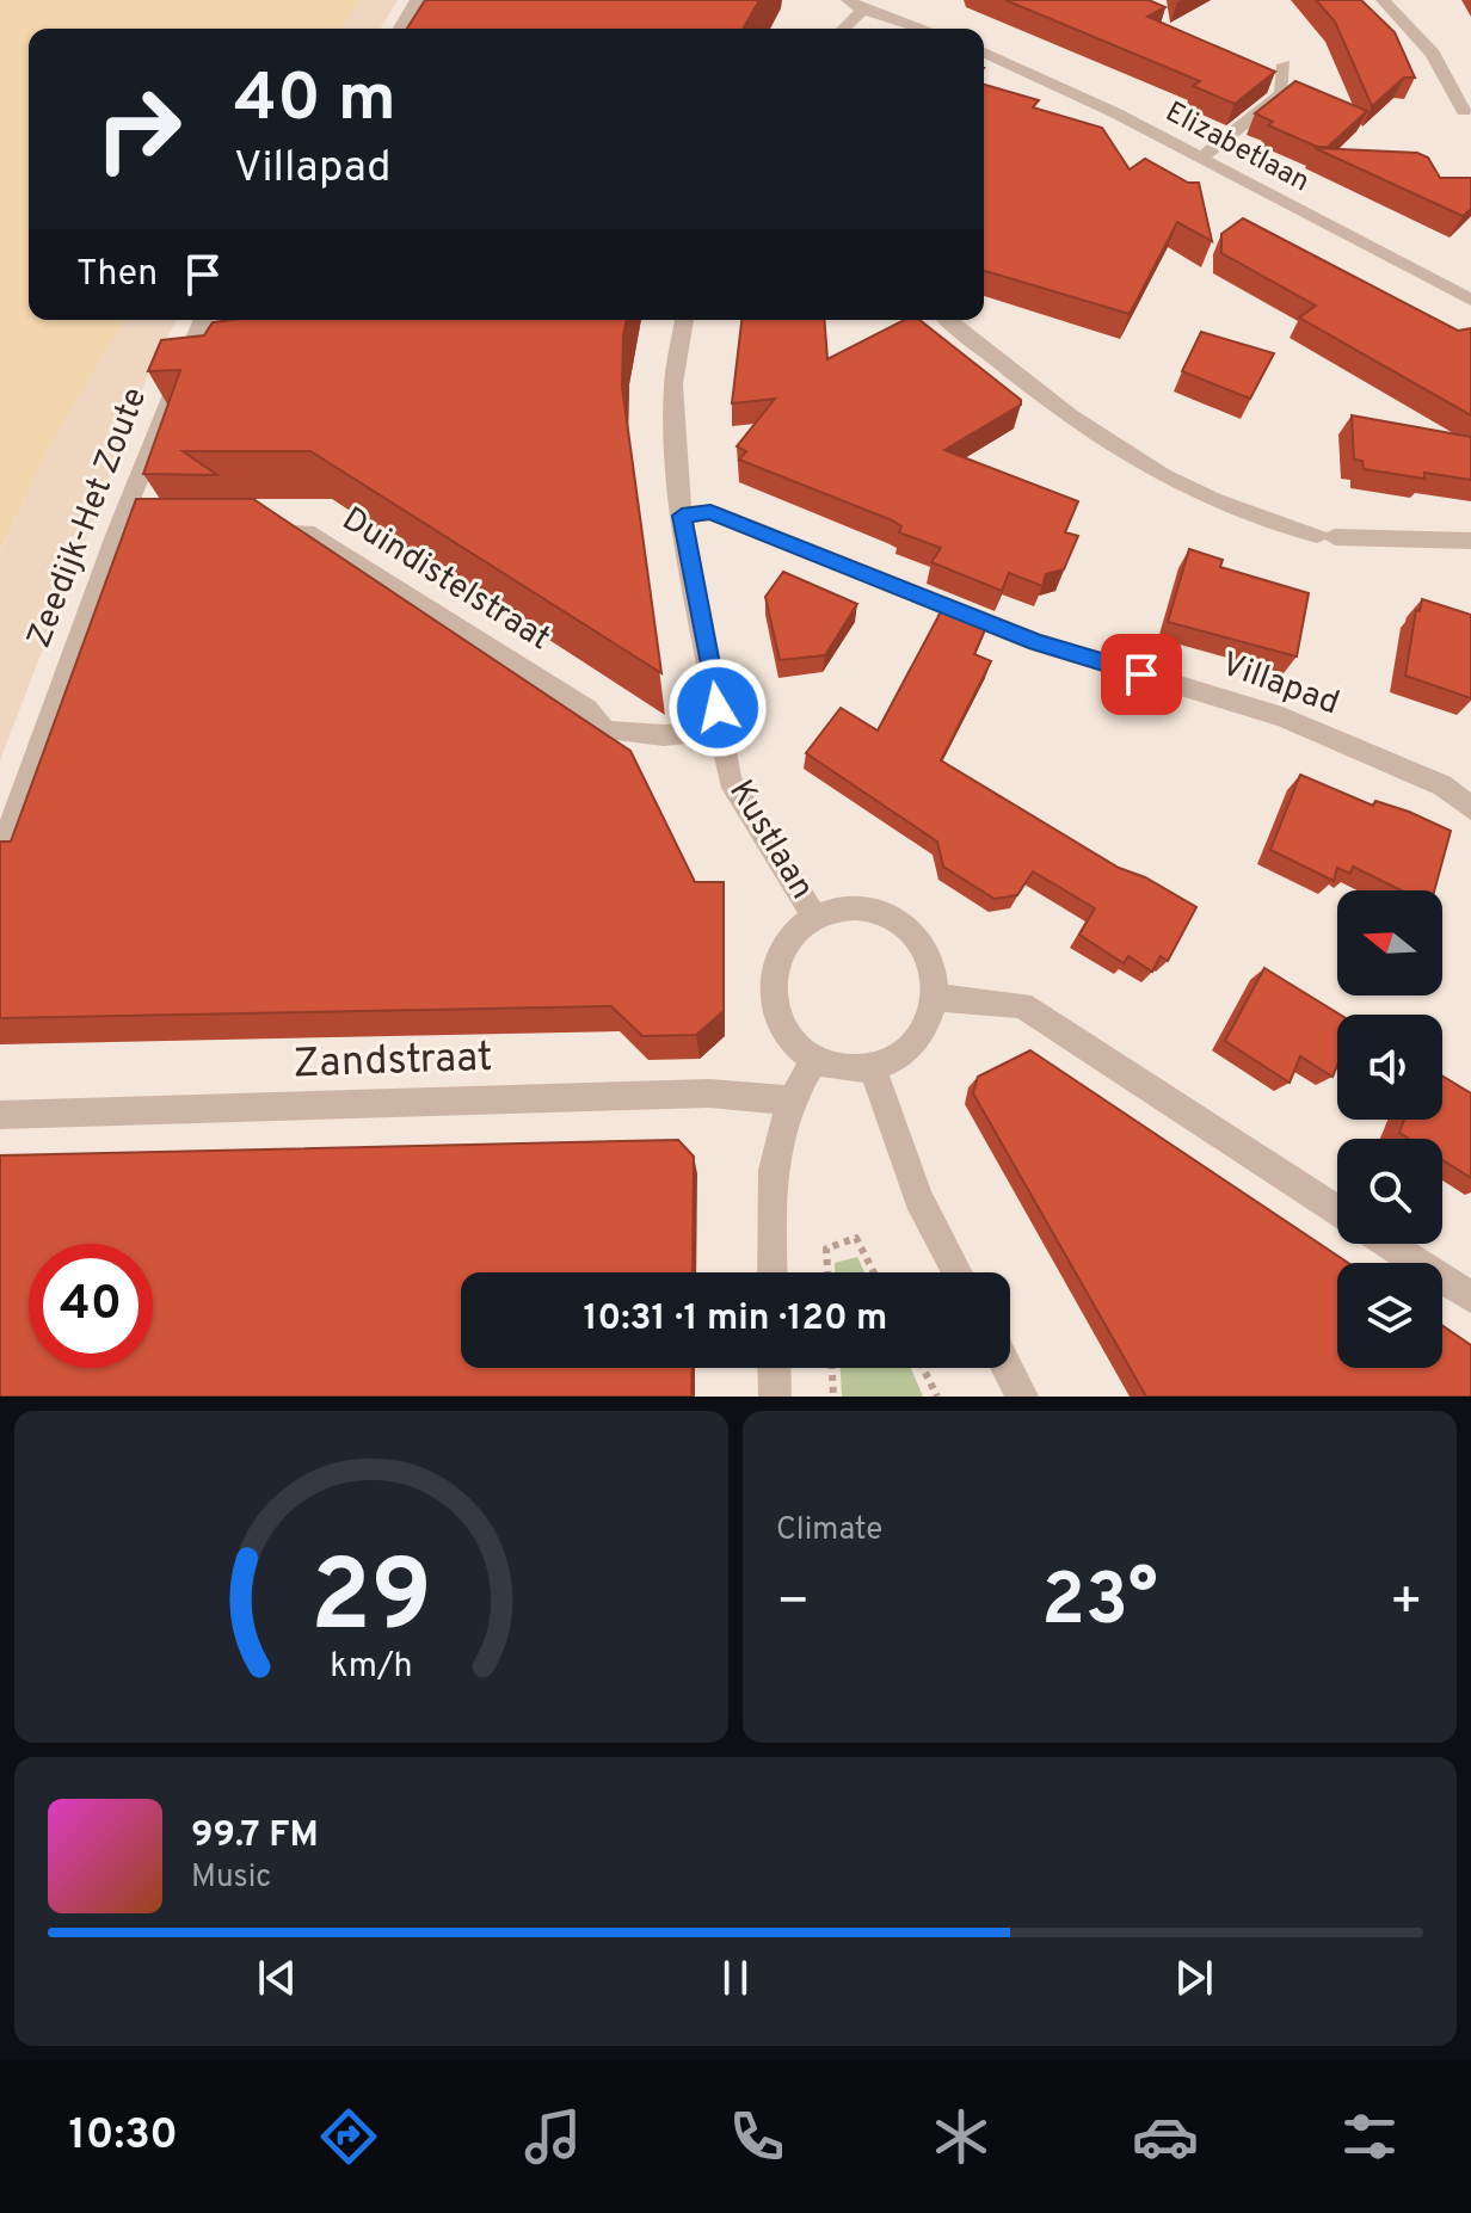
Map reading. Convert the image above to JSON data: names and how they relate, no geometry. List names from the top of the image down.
{
  "streets": {
    "street": [
      "Elizabetlaan",
      "Zeedijk-Het Zoute",
      "Duindistelstraat",
      "Villapad",
      "Kustlaan",
      "Zandstraat"
    ]
  },
  "crossings": [
    ["Duindistelstraat", "Kustlaan"],
    ["Villapad", "Kustlaan"]
  ],
  "north": "left",
  "page": {
    "turn": ["40 m", "Villapad"],
    "then": "Then",
    "limit": "40",
    "trip": "10:31 · 1 min · 120 m",
    "tile": "Climate",
    "heat": ["−", "23°", "+"],
    "song": ["99.7 FM", "Music"],
    "tabs": "10:30",
    "gauge": ["29", "km/h"]
  }
}
